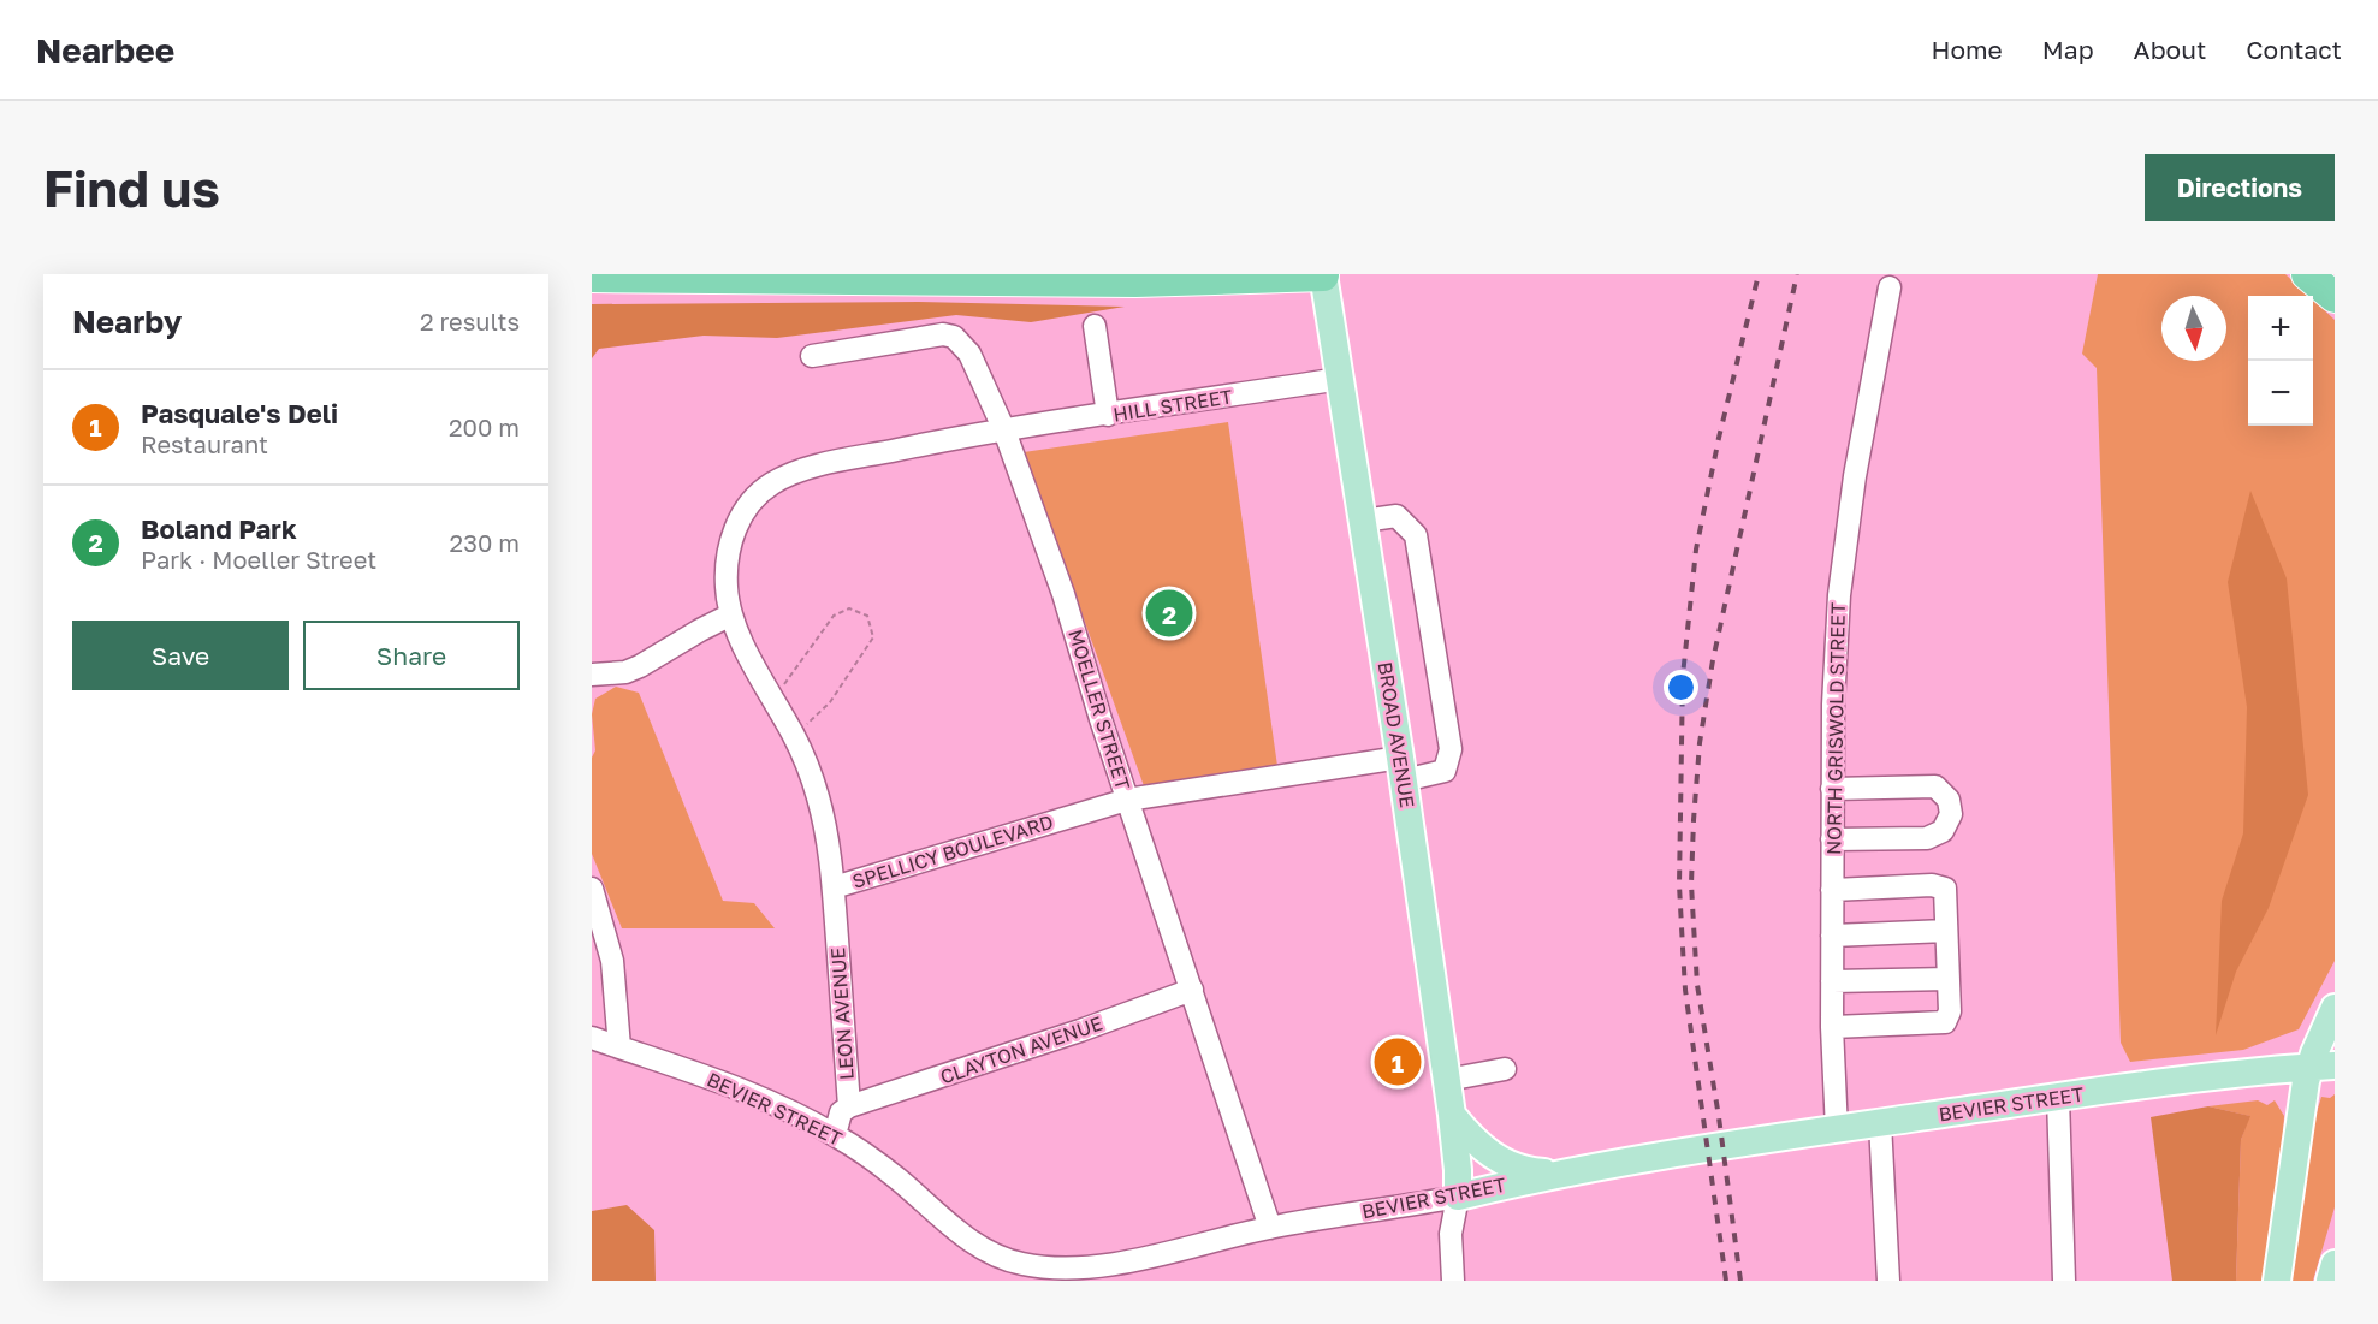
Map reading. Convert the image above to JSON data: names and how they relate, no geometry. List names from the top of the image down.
{
  "streets": {
    "main road": ["BROAD AVENUE", "BEVIER STREET"],
    "street": [
      "HILL STREET",
      "MOELLER STREET",
      "NORTH GRISWOLD STREET",
      "SPELLICY BOULEVARD",
      "LEON AVENUE",
      "CLAYTON AVENUE"
    ]
  },
  "crossings": [
    ["HILL STREET", "MOELLER STREET"],
    ["HILL STREET", "BROAD AVENUE"],
    ["HILL STREET", "SPELLICY BOULEVARD"],
    ["MOELLER STREET", "SPELLICY BOULEVARD"],
    ["MOELLER STREET", "CLAYTON AVENUE"],
    ["MOELLER STREET", "BEVIER STREET"],
    ["NORTH GRISWOLD STREET", "BEVIER STREET"],
    ["BROAD AVENUE", "SPELLICY BOULEVARD"],
    ["BROAD AVENUE", "BEVIER STREET"],
    ["SPELLICY BOULEVARD", "LEON AVENUE"],
    ["LEON AVENUE", "CLAYTON AVENUE"],
    ["LEON AVENUE", "BEVIER STREET"]
  ],
  "north": "bottom",
  "page": {
    "header": "Nearbee",
    "nav": [
      "Home",
      "Map",
      "About",
      "Contact"
    ],
    "buttons": [
      "Directions",
      ["Save", "Share"]
    ],
    "title": "Find us",
    "heading": ["Nearby", "2 results"],
    "map_buttons": ["+", "−"],
    "list": [
      {
        "mark": "1",
        "name": "Pasquale's Deli",
        "note": "Restaurant",
        "value": "200 m"
      },
      {
        "mark": "2",
        "name": "Boland Park",
        "note": "Park · Moeller Street",
        "value": "230 m"
      }
    ],
    "pins": ["2", "1"]
  }
}
